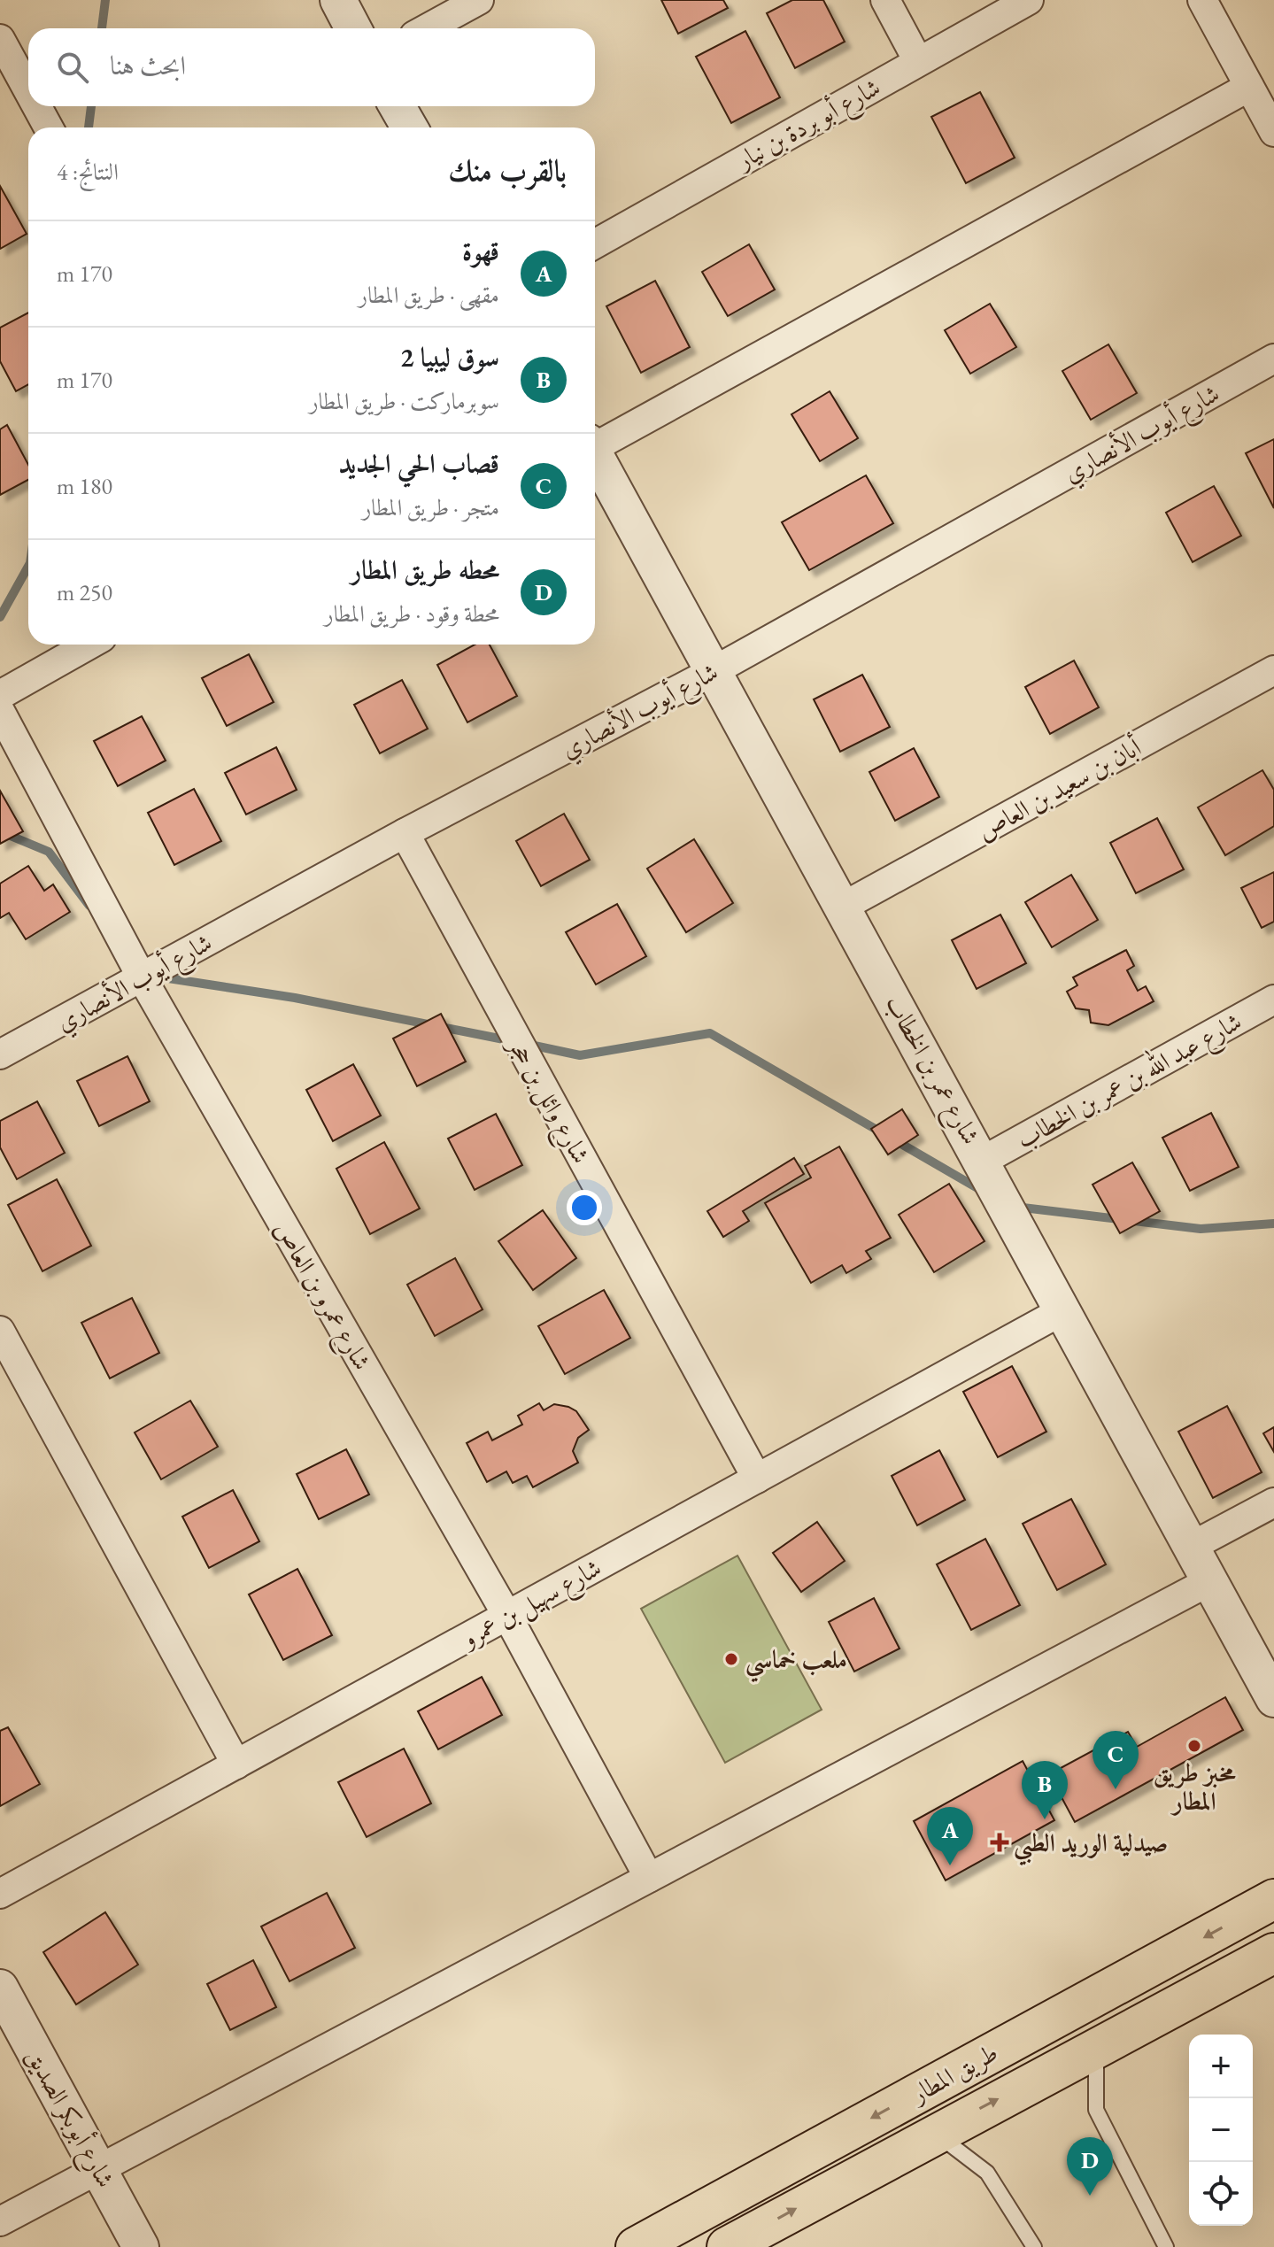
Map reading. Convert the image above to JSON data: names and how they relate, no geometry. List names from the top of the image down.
{
  "streets": {
    "highway": ["طريق المطار"],
    "street": [
      "شارع أبو بردة بن نيار",
      "شارع أيوب الأنصاري",
      "أبان بن سعيد بن العاص",
      "شارع عمر بن الخطاب",
      "شارع عبد الله بن عمر بن الخطاب",
      "شارع وائل بن حجر",
      "شارع عمرو بن العاص",
      "شارع سهيل بن عمرو",
      "شارع أبوبكر الصديق"
    ]
  },
  "crossings": [
    ["شارع أيوب الأنصاري", "شارع عمر بن الخطاب"],
    ["شارع أيوب الأنصاري", "شارع وائل بن حجر"],
    ["شارع أيوب الأنصاري", "شارع عمرو بن العاص"],
    ["أبان بن سعيد بن العاص", "شارع عمر بن الخطاب"],
    ["شارع عمر بن الخطاب", "شارع عبد الله بن عمر بن الخطاب"],
    ["شارع عمر بن الخطاب", "شارع سهيل بن عمرو"],
    ["شارع وائل بن حجر", "شارع سهيل بن عمرو"],
    ["شارع عمرو بن العاص", "شارع سهيل بن عمرو"]
  ],
  "places": {
    "other": ["ملعب خماسي", "مخبز طريق المطار"],
    "health": ["صيدلية الوريد الطبي"]
  },
  "page": {
    "search": "ابحث هنا",
    "heading": ["بالقرب منك", "النتائج: 4"],
    "list": [
      {
        "mark": "A",
        "name": "قهوة",
        "note": "مقهى · طريق المطار",
        "value": "170 m"
      },
      {
        "mark": "B",
        "name": "سوق ليبيا 2",
        "note": "سوبرماركت · طريق المطار",
        "value": "170 m"
      },
      {
        "mark": "C",
        "name": "قصاب الحي الجديد",
        "note": "متجر · طريق المطار",
        "value": "180 m"
      },
      {
        "mark": "D",
        "name": "محطه طريق المطار",
        "note": "محطة وقود · طريق المطار",
        "value": "250 m"
      }
    ],
    "pins": [
      "C",
      "B",
      "A",
      "D"
    ],
    "map_buttons": ["+", "−"]
  }
}
